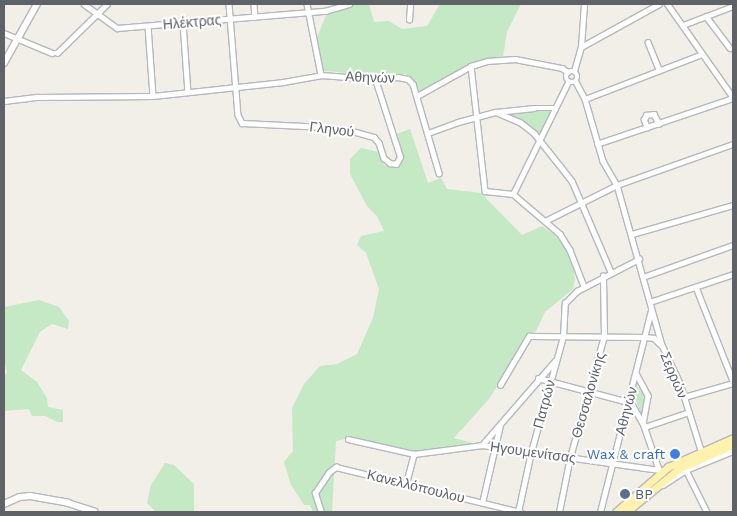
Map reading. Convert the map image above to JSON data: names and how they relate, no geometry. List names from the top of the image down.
{
  "streets": {
    "street": [
      "Ηλέκτρας",
      "Αθηνών",
      "Γληνού",
      "Σερρών",
      "Θεσσαλονίκης",
      "Πατρών",
      "Ηγουμενίτσας",
      "Κανελλόπουλου"
    ]
  },
  "crossings": [
    ["Αθηνών", "Γληνού"],
    ["Αθηνών", "Σερρών"],
    ["Αθηνών", "Ηγουμενίτσας"],
    ["Θεσσαλονίκης", "Ηγουμενίτσας"],
    ["Πατρών", "Ηγουμενίτσας"],
    ["Πατρών", "Κανελλόπουλου"]
  ],
  "places": ["Wax & craft", "BP"]
}
